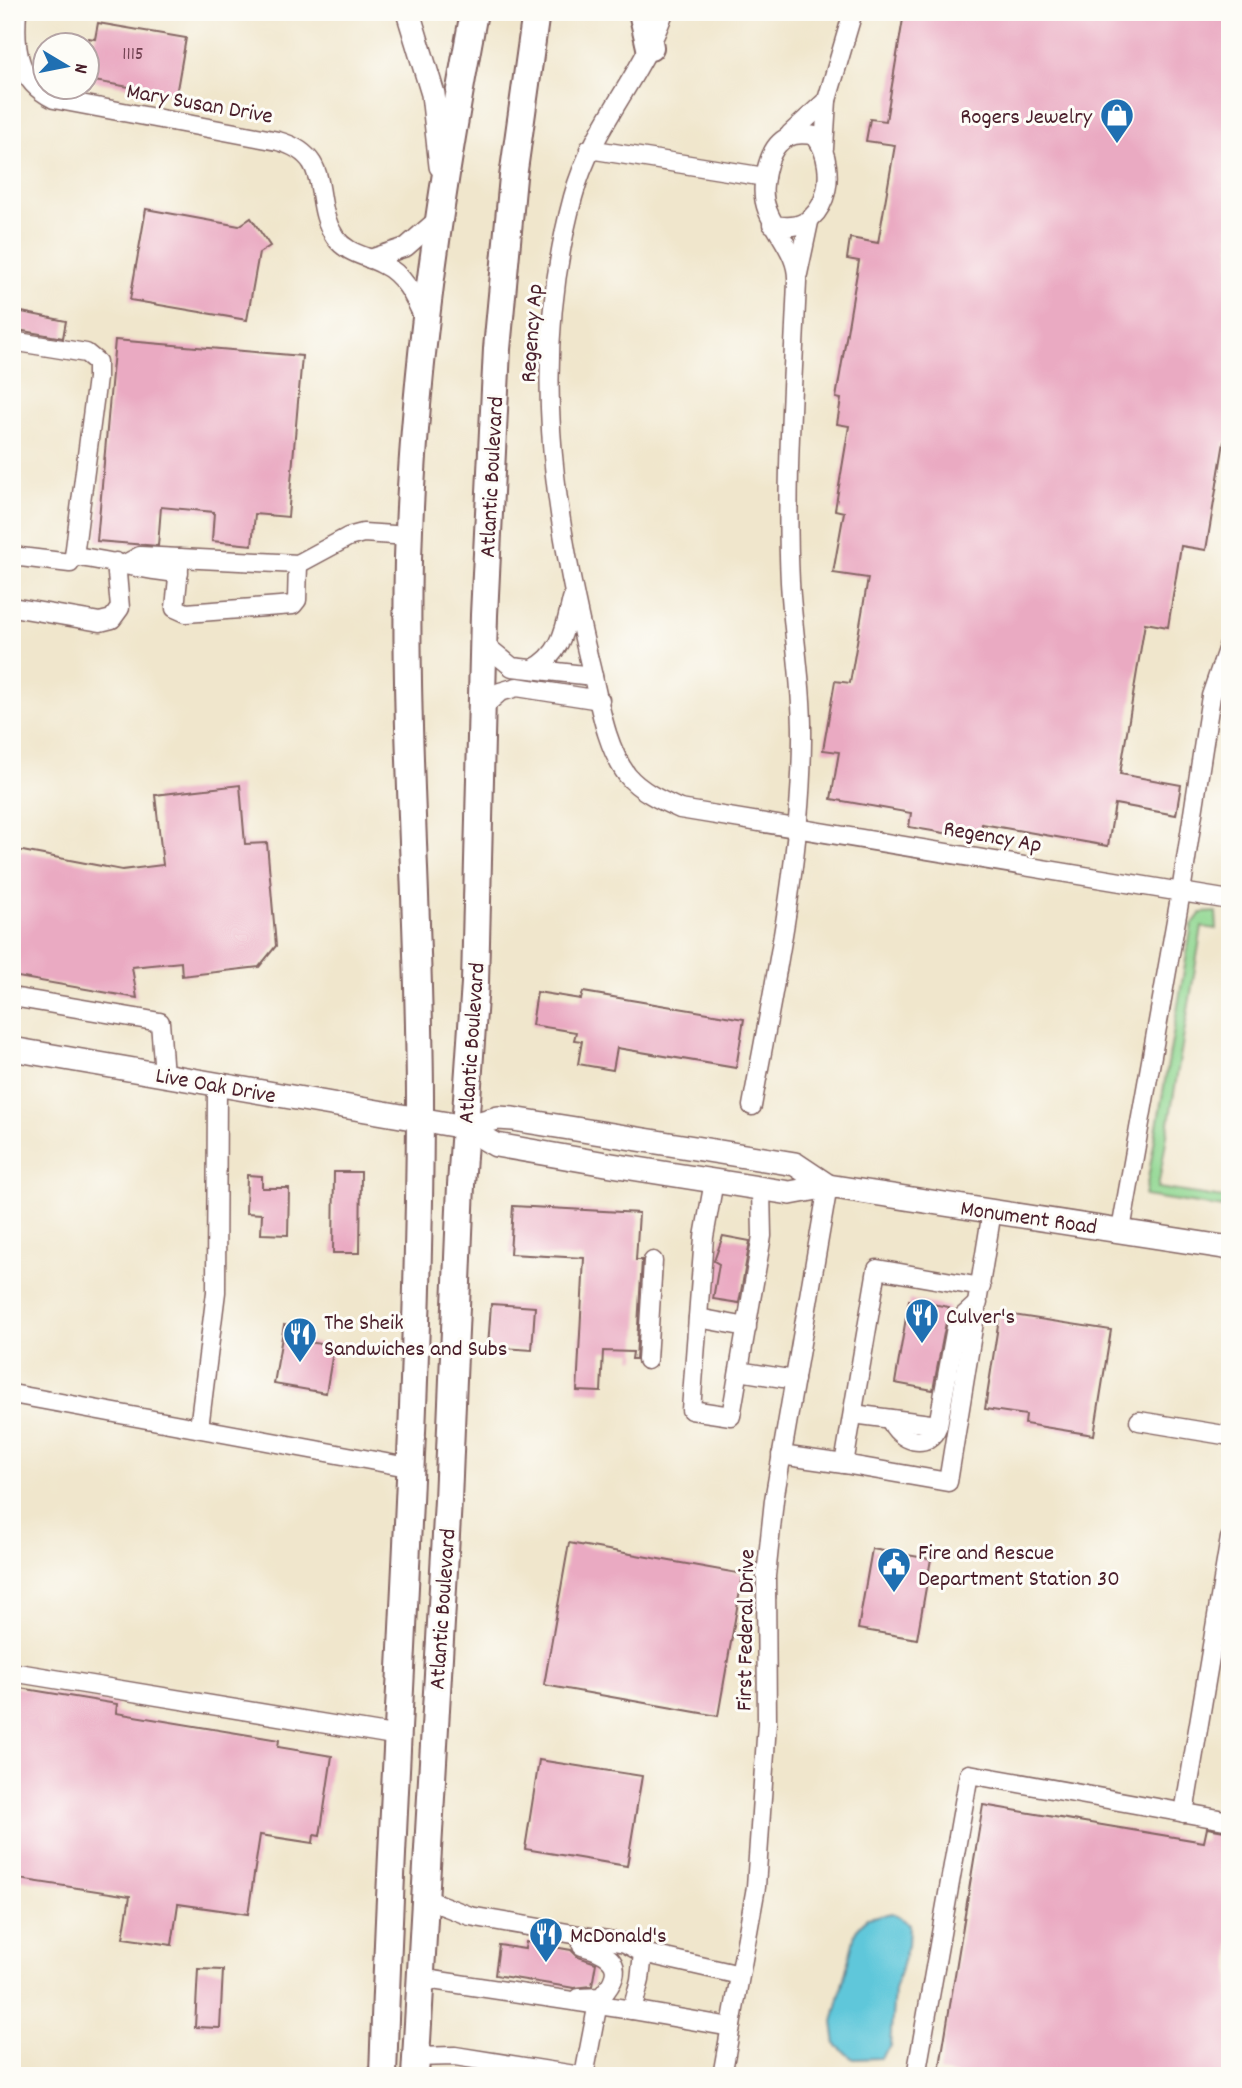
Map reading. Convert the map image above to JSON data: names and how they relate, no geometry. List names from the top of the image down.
{
  "streets": {
    "highway": ["Atlantic Boulevard"],
    "main road": ["Live Oak Drive", "Monument Road"],
    "street": ["Mary Susan Drive", "Regency Ap", "First Federal Drive"]
  },
  "crossings": [
    ["Mary Susan Drive", "Atlantic Boulevard"],
    ["Atlantic Boulevard", "Live Oak Drive"],
    ["Atlantic Boulevard", "Monument Road"],
    ["Live Oak Drive", "Monument Road"],
    ["Monument Road", "First Federal Drive"]
  ],
  "places": {
    "shop": ["Rogers Jewelry"],
    "restaurant": ["Culver's", "The Sheik Sandwiches and Subs", "McDonald's"],
    "public building": ["Fire and Rescue Department Station 30"]
  },
  "house_numbers": ["1115"],
  "north": "right"
}
